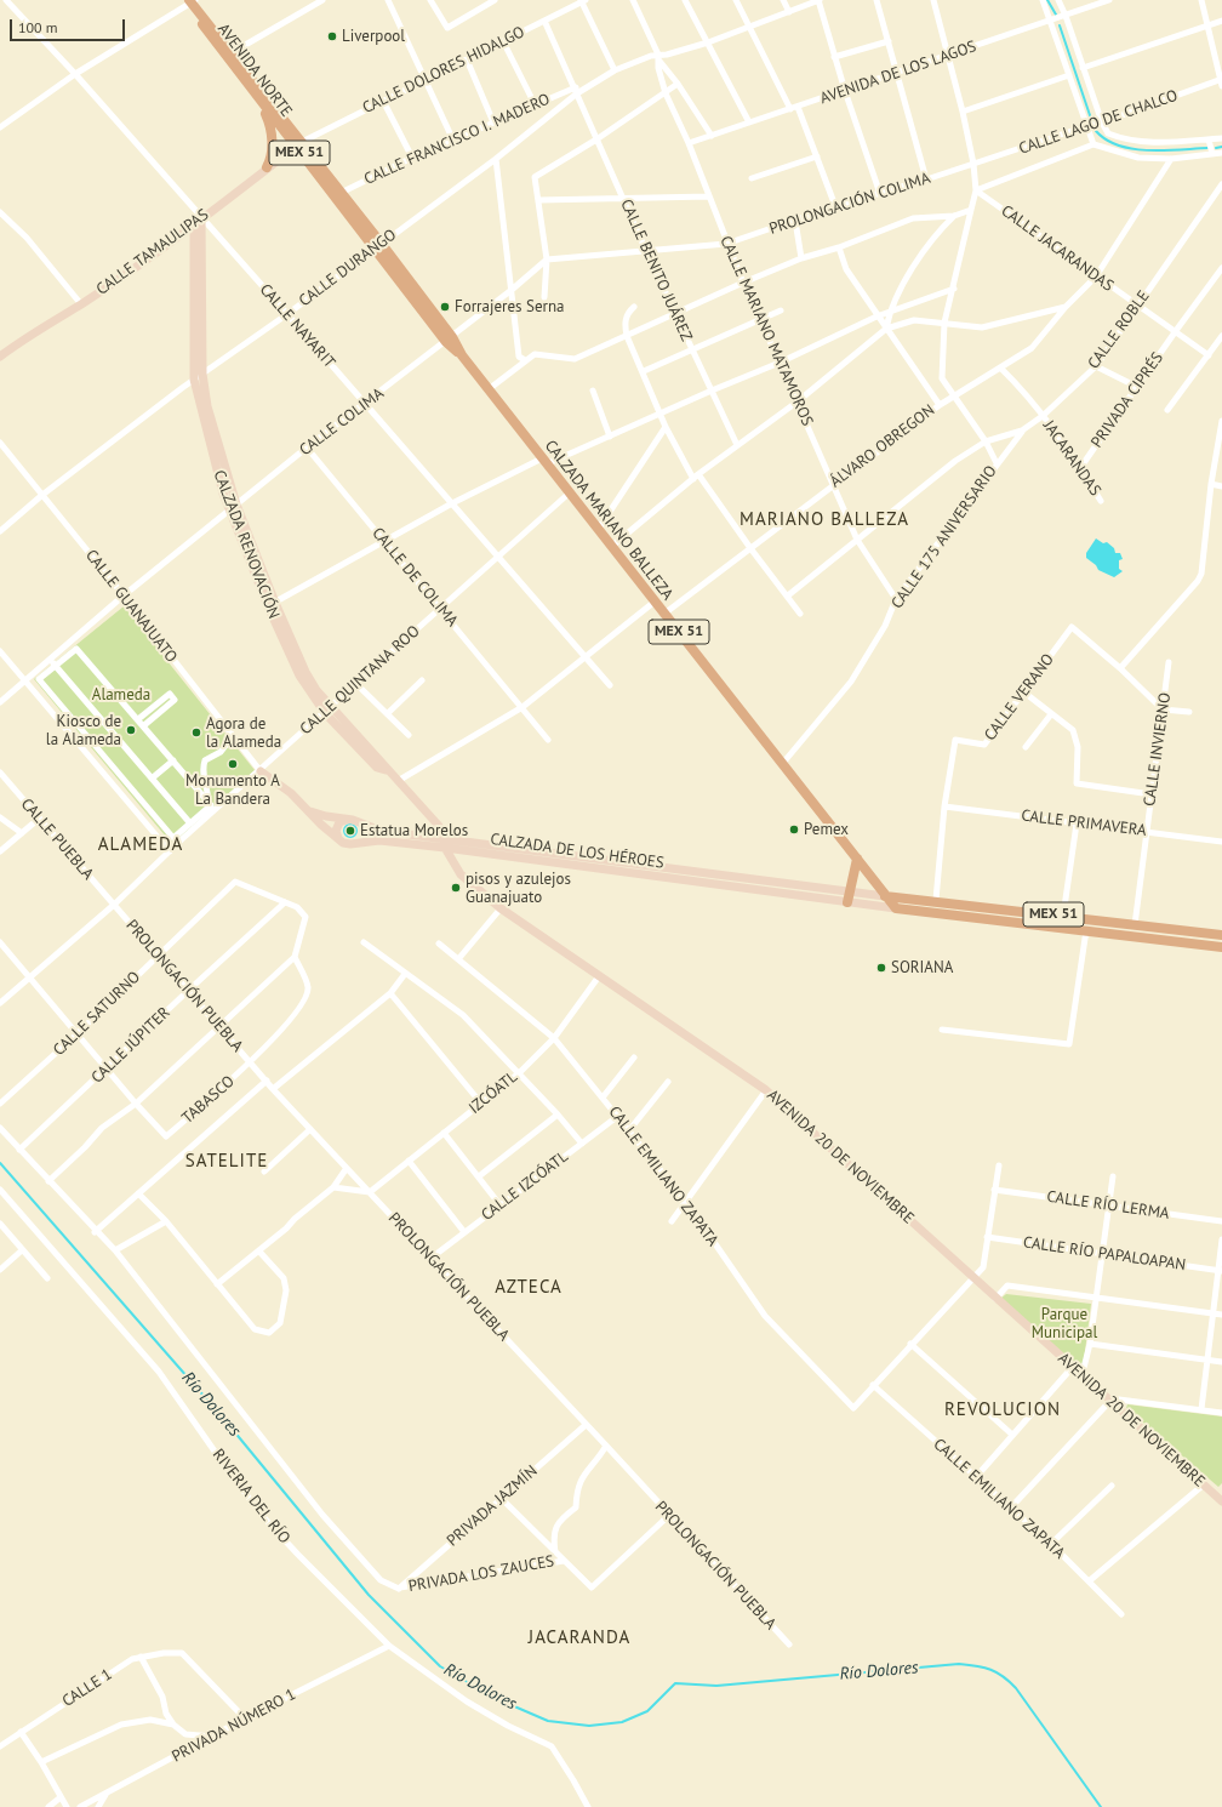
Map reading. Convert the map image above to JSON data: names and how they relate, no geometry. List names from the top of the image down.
{
  "streets": {
    "main road": [
      "AVENIDA NORTE",
      "MEX 51",
      "CALZADA MARIANO BALLEZA",
      "CALZADA DE LOS HÉROES"
    ],
    "street": [
      "CALLE DOLORES HIDALGO",
      "AVENIDA DE LOS LAGOS",
      "CALLE LAGO DE CHALCO",
      "CALLE FRANCISCO I. MADERO",
      "PROLONGACIÓN COLIMA",
      "CALLE JACARANDAS",
      "CALLE TAMAULIPAS",
      "CALLE DURANGO",
      "CALLE BENITO JUÁREZ",
      "CALLE NAYARIT",
      "CALLE ROBLE",
      "CALLE MARIANO MATAMOROS",
      "PRIVADA CIPRÉS",
      "CALLE COLIMA",
      "ÁLVARO OBREGON",
      "JACARANDAS",
      "CALLE 175 ANIVERSARIO",
      "CALZADA RENOVACIÓN",
      "CALLE DE COLIMA",
      "CALLE GUANAJUATO",
      "CALLE QUINTANA ROO",
      "CALLE VERANO",
      "CALLE INVIERNO",
      "CALLE PRIMAVERA",
      "CALLE PUEBLA",
      "PROLONGACIÓN PUEBLA",
      "CALLE SATURNO",
      "CALLE JÚPITER",
      "IZCÓATL",
      "TABASCO",
      "AVENIDA 20 DE NOVIEMBRE",
      "CALLE EMILIANO ZAPATA",
      "CALLE IZCÓATL",
      "CALLE RÍO LERMA",
      "CALLE RÍO PAPALOAPAN",
      "RIVERIA DEL RÍO",
      "PRIVADA JAZMÍN",
      "PRIVADA LOS ZAUCES",
      "CALLE 1",
      "PRIVADA NÚMERO 1"
    ]
  },
  "crossings": [
    ["AVENIDA NORTE", "CALLE DOLORES HIDALGO"],
    ["AVENIDA NORTE", "CALLE FRANCISCO I. MADERO"],
    ["AVENIDA NORTE", "CALLE TAMAULIPAS"],
    ["AVENIDA NORTE", "CALLE DURANGO"],
    ["AVENIDA NORTE", "CALZADA MARIANO BALLEZA"],
    ["CALLE DOLORES HIDALGO", "CALLE TAMAULIPAS"],
    ["CALLE DOLORES HIDALGO", "CALLE BENITO JUÁREZ"],
    ["AVENIDA DE LOS LAGOS", "CALLE MARIANO MATAMOROS"],
    ["CALLE LAGO DE CHALCO", "PROLONGACIÓN COLIMA"],
    ["CALLE FRANCISCO I. MADERO", "CALLE DURANGO"],
    ["CALLE FRANCISCO I. MADERO", "CALLE BENITO JUÁREZ"],
    ["PROLONGACIÓN COLIMA", "CALLE MARIANO MATAMOROS"],
    ["CALLE JACARANDAS", "CALLE ROBLE"],
    ["CALLE JACARANDAS", "PRIVADA CIPRÉS"],
    ["CALLE JACARANDAS", "ÁLVARO OBREGON"],
    ["CALLE TAMAULIPAS", "CALLE NAYARIT"],
    ["CALLE TAMAULIPAS", "CALZADA RENOVACIÓN"],
    ["CALLE DURANGO", "CALLE BENITO JUÁREZ"],
    ["CALLE DURANGO", "CALLE NAYARIT"],
    ["CALLE DURANGO", "CALLE MARIANO MATAMOROS"],
    ["CALLE DURANGO", "CALZADA MARIANO BALLEZA"],
    ["CALLE DURANGO", "CALZADA RENOVACIÓN"],
    ["CALLE DURANGO", "CALLE GUANAJUATO"],
    ["CALLE NAYARIT", "CALLE COLIMA"],
    ["CALLE NAYARIT", "CALZADA RENOVACIÓN"],
    ["CALLE NAYARIT", "CALLE QUINTANA ROO"],
    ["CALLE ROBLE", "CALLE MARIANO MATAMOROS"],
    ["CALLE ROBLE", "JACARANDAS"],
    ["CALLE ROBLE", "CALLE 175 ANIVERSARIO"],
    ["CALLE MARIANO MATAMOROS", "ÁLVARO OBREGON"],
    ["CALLE MARIANO MATAMOROS", "CALLE 175 ANIVERSARIO"],
    ["PRIVADA CIPRÉS", "JACARANDAS"],
    ["CALLE COLIMA", "CALZADA MARIANO BALLEZA"],
    ["CALLE COLIMA", "CALZADA RENOVACIÓN"],
    ["CALLE COLIMA", "CALLE DE COLIMA"],
    ["CALLE COLIMA", "CALLE GUANAJUATO"],
    ["ÁLVARO OBREGON", "JACARANDAS"],
    ["ÁLVARO OBREGON", "CALZADA MARIANO BALLEZA"],
    ["CALZADA MARIANO BALLEZA", "CALLE 175 ANIVERSARIO"],
    ["CALZADA MARIANO BALLEZA", "CALLE QUINTANA ROO"],
    ["CALZADA MARIANO BALLEZA", "CALZADA DE LOS HÉROES"],
    ["CALZADA RENOVACIÓN", "CALLE QUINTANA ROO"],
    ["CALZADA RENOVACIÓN", "CALZADA DE LOS HÉROES"],
    ["CALZADA RENOVACIÓN", "AVENIDA 20 DE NOVIEMBRE"],
    ["CALLE DE COLIMA", "CALLE QUINTANA ROO"],
    ["CALLE GUANAJUATO", "CALLE QUINTANA ROO"],
    ["CALLE QUINTANA ROO", "CALLE PUEBLA"],
    ["CALLE QUINTANA ROO", "PROLONGACIÓN PUEBLA"],
    ["CALLE VERANO", "CALLE PRIMAVERA"],
    ["CALLE INVIERNO", "CALLE PRIMAVERA"],
    ["CALLE INVIERNO", "CALZADA DE LOS HÉROES"],
    ["CALLE PUEBLA", "PROLONGACIÓN PUEBLA"],
    ["CALZADA DE LOS HÉROES", "AVENIDA 20 DE NOVIEMBRE"],
    ["PROLONGACIÓN PUEBLA", "CALLE SATURNO"],
    ["PROLONGACIÓN PUEBLA", "CALLE JÚPITER"],
    ["PROLONGACIÓN PUEBLA", "IZCÓATL"],
    ["PROLONGACIÓN PUEBLA", "TABASCO"],
    ["PROLONGACIÓN PUEBLA", "CALLE IZCÓATL"],
    ["PROLONGACIÓN PUEBLA", "PRIVADA JAZMÍN"],
    ["PROLONGACIÓN PUEBLA", "PRIVADA LOS ZAUCES"],
    ["CALLE SATURNO", "CALLE JÚPITER"],
    ["IZCÓATL", "AVENIDA 20 DE NOVIEMBRE"],
    ["IZCÓATL", "CALLE EMILIANO ZAPATA"],
    ["CALLE EMILIANO ZAPATA", "CALLE IZCÓATL"],
    ["RIVERIA DEL RÍO", "PRIVADA NÚMERO 1"],
    ["PRIVADA JAZMÍN", "PRIVADA LOS ZAUCES"],
    ["CALLE 1", "PRIVADA NÚMERO 1"]
  ],
  "districts": [
    "MARIANO BALLEZA",
    "ALAMEDA",
    "SATELITE",
    "AZTECA",
    "REVOLUCION",
    "JACARANDA"
  ],
  "water": ["Río Dolores"],
  "parks": ["Alameda", "Parque Municipal"],
  "places": [
    "Liverpool",
    "Forrajeres Serna",
    "Kiosco de la Alameda",
    "Agora de la Alameda",
    "Monumento A La Bandera",
    "Pemex",
    "Estatua Morelos",
    "pisos y azulejos Guanajuato",
    "SORIANA"
  ],
  "scale_bar": "100 m"
}
